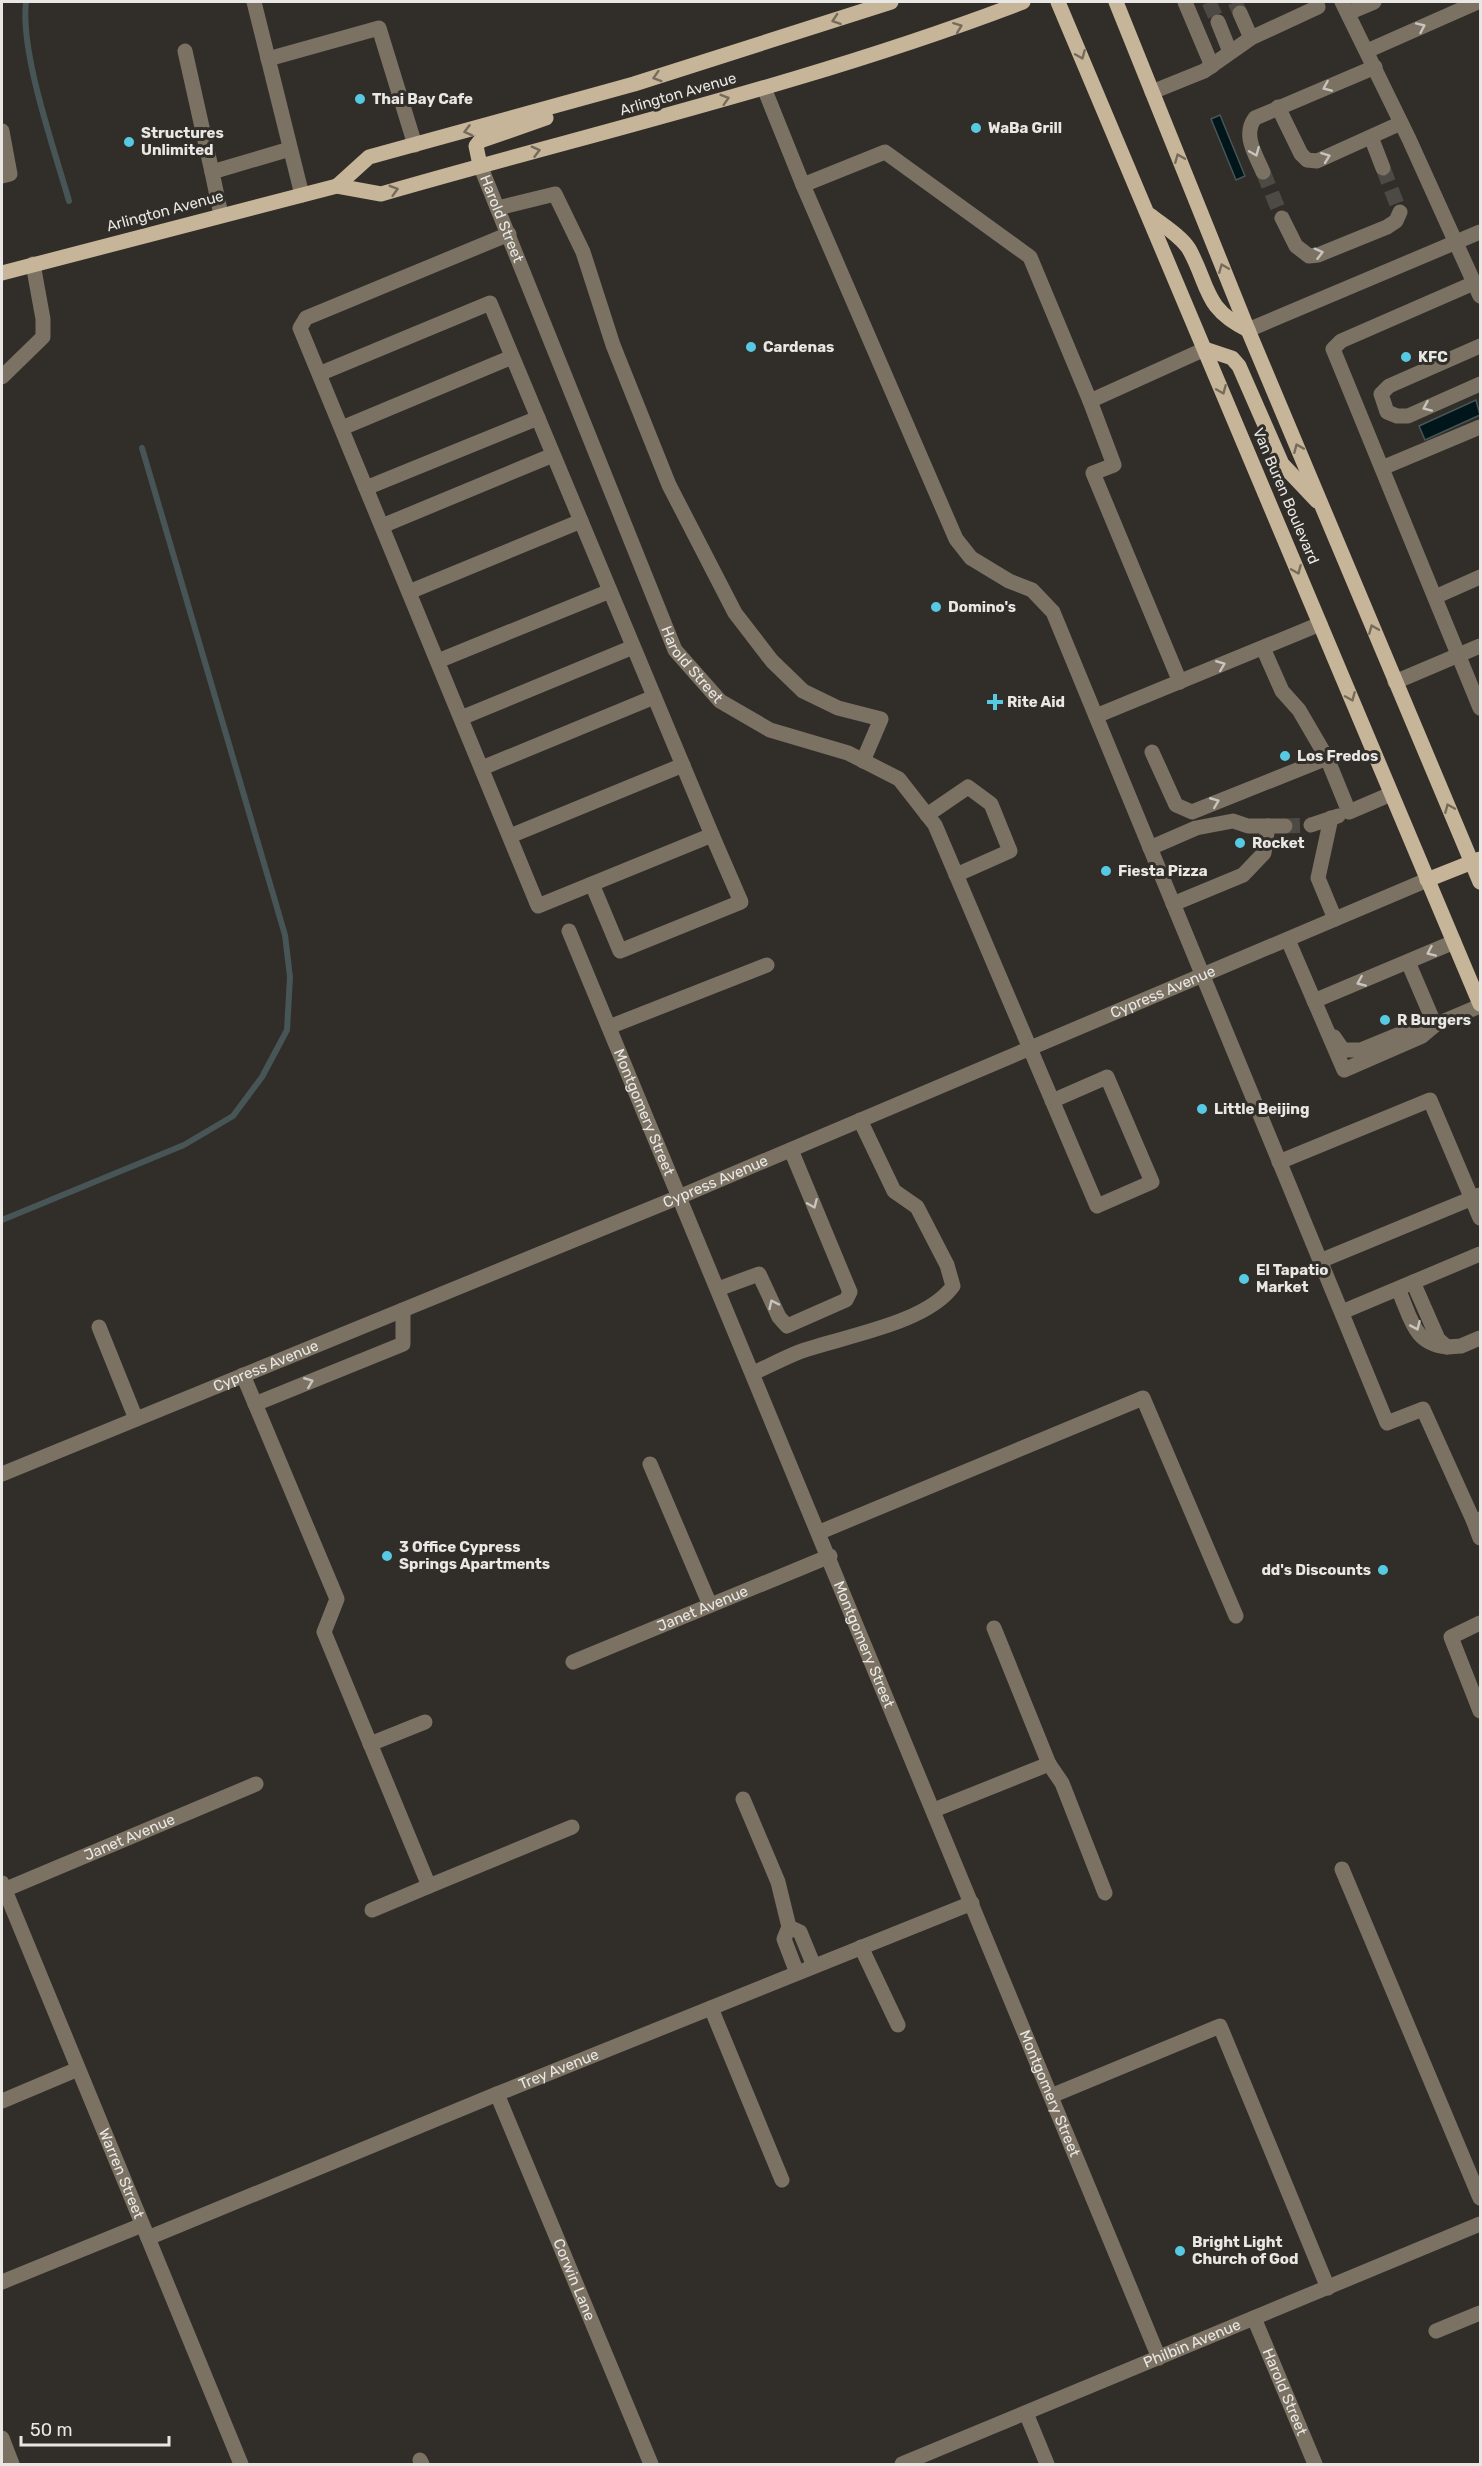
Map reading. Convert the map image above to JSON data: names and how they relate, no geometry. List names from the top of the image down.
{
  "streets": {
    "main road": ["Arlington Avenue", "Van Buren Boulevard"],
    "street": [
      "Harold Street",
      "Cypress Avenue",
      "Montgomery Street",
      "Janet Avenue",
      "Trey Avenue",
      "Warren Street",
      "Corwin Lane",
      "Philbin Avenue"
    ]
  },
  "crossings": [
    ["Arlington Avenue", "Harold Street"],
    ["Harold Street", "Cypress Avenue"],
    ["Harold Street", "Philbin Avenue"],
    ["Van Buren Boulevard", "Cypress Avenue"],
    ["Cypress Avenue", "Montgomery Street"],
    ["Montgomery Street", "Janet Avenue"],
    ["Montgomery Street", "Trey Avenue"],
    ["Montgomery Street", "Philbin Avenue"],
    ["Janet Avenue", "Warren Street"],
    ["Trey Avenue", "Warren Street"],
    ["Trey Avenue", "Corwin Lane"]
  ],
  "places": {
    "other": [
      "Thai Bay Cafe",
      "WaBa Grill",
      "Structures Unlimited",
      "Cardenas",
      "KFC",
      "Domino's",
      "Los Fredos",
      "Rocket",
      "Fiesta Pizza",
      "R Burgers",
      "Little Beijing",
      "El Tapatio Market",
      "3 Office Cypress Springs Apartments",
      "dd's Discounts",
      "Bright Light Church of God"
    ],
    "health": ["Rite Aid"]
  },
  "scale_bar": "50 m"
}
